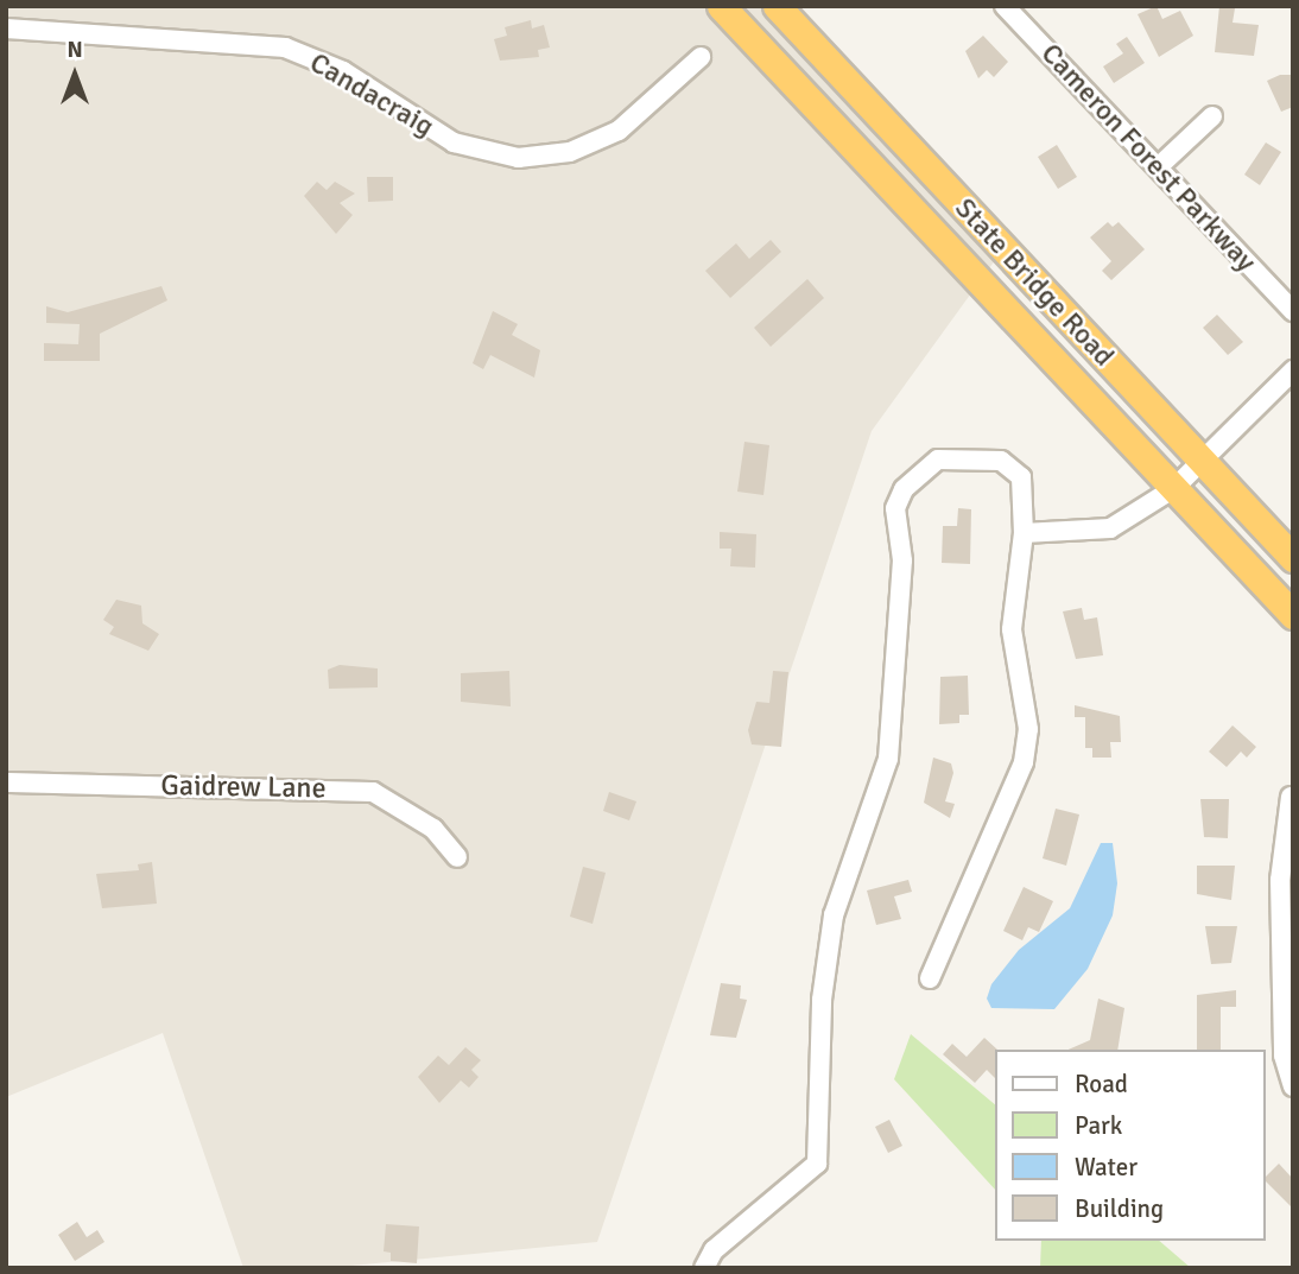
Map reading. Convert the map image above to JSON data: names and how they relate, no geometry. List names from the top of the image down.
{
  "streets": {
    "highway": ["State Bridge Road"],
    "street": ["Candacraig", "Cameron Forest Parkway", "Gaidrew Lane"]
  },
  "legend": [
    "Road",
    "Park",
    "Water",
    "Building"
  ],
  "north": "top"
}
